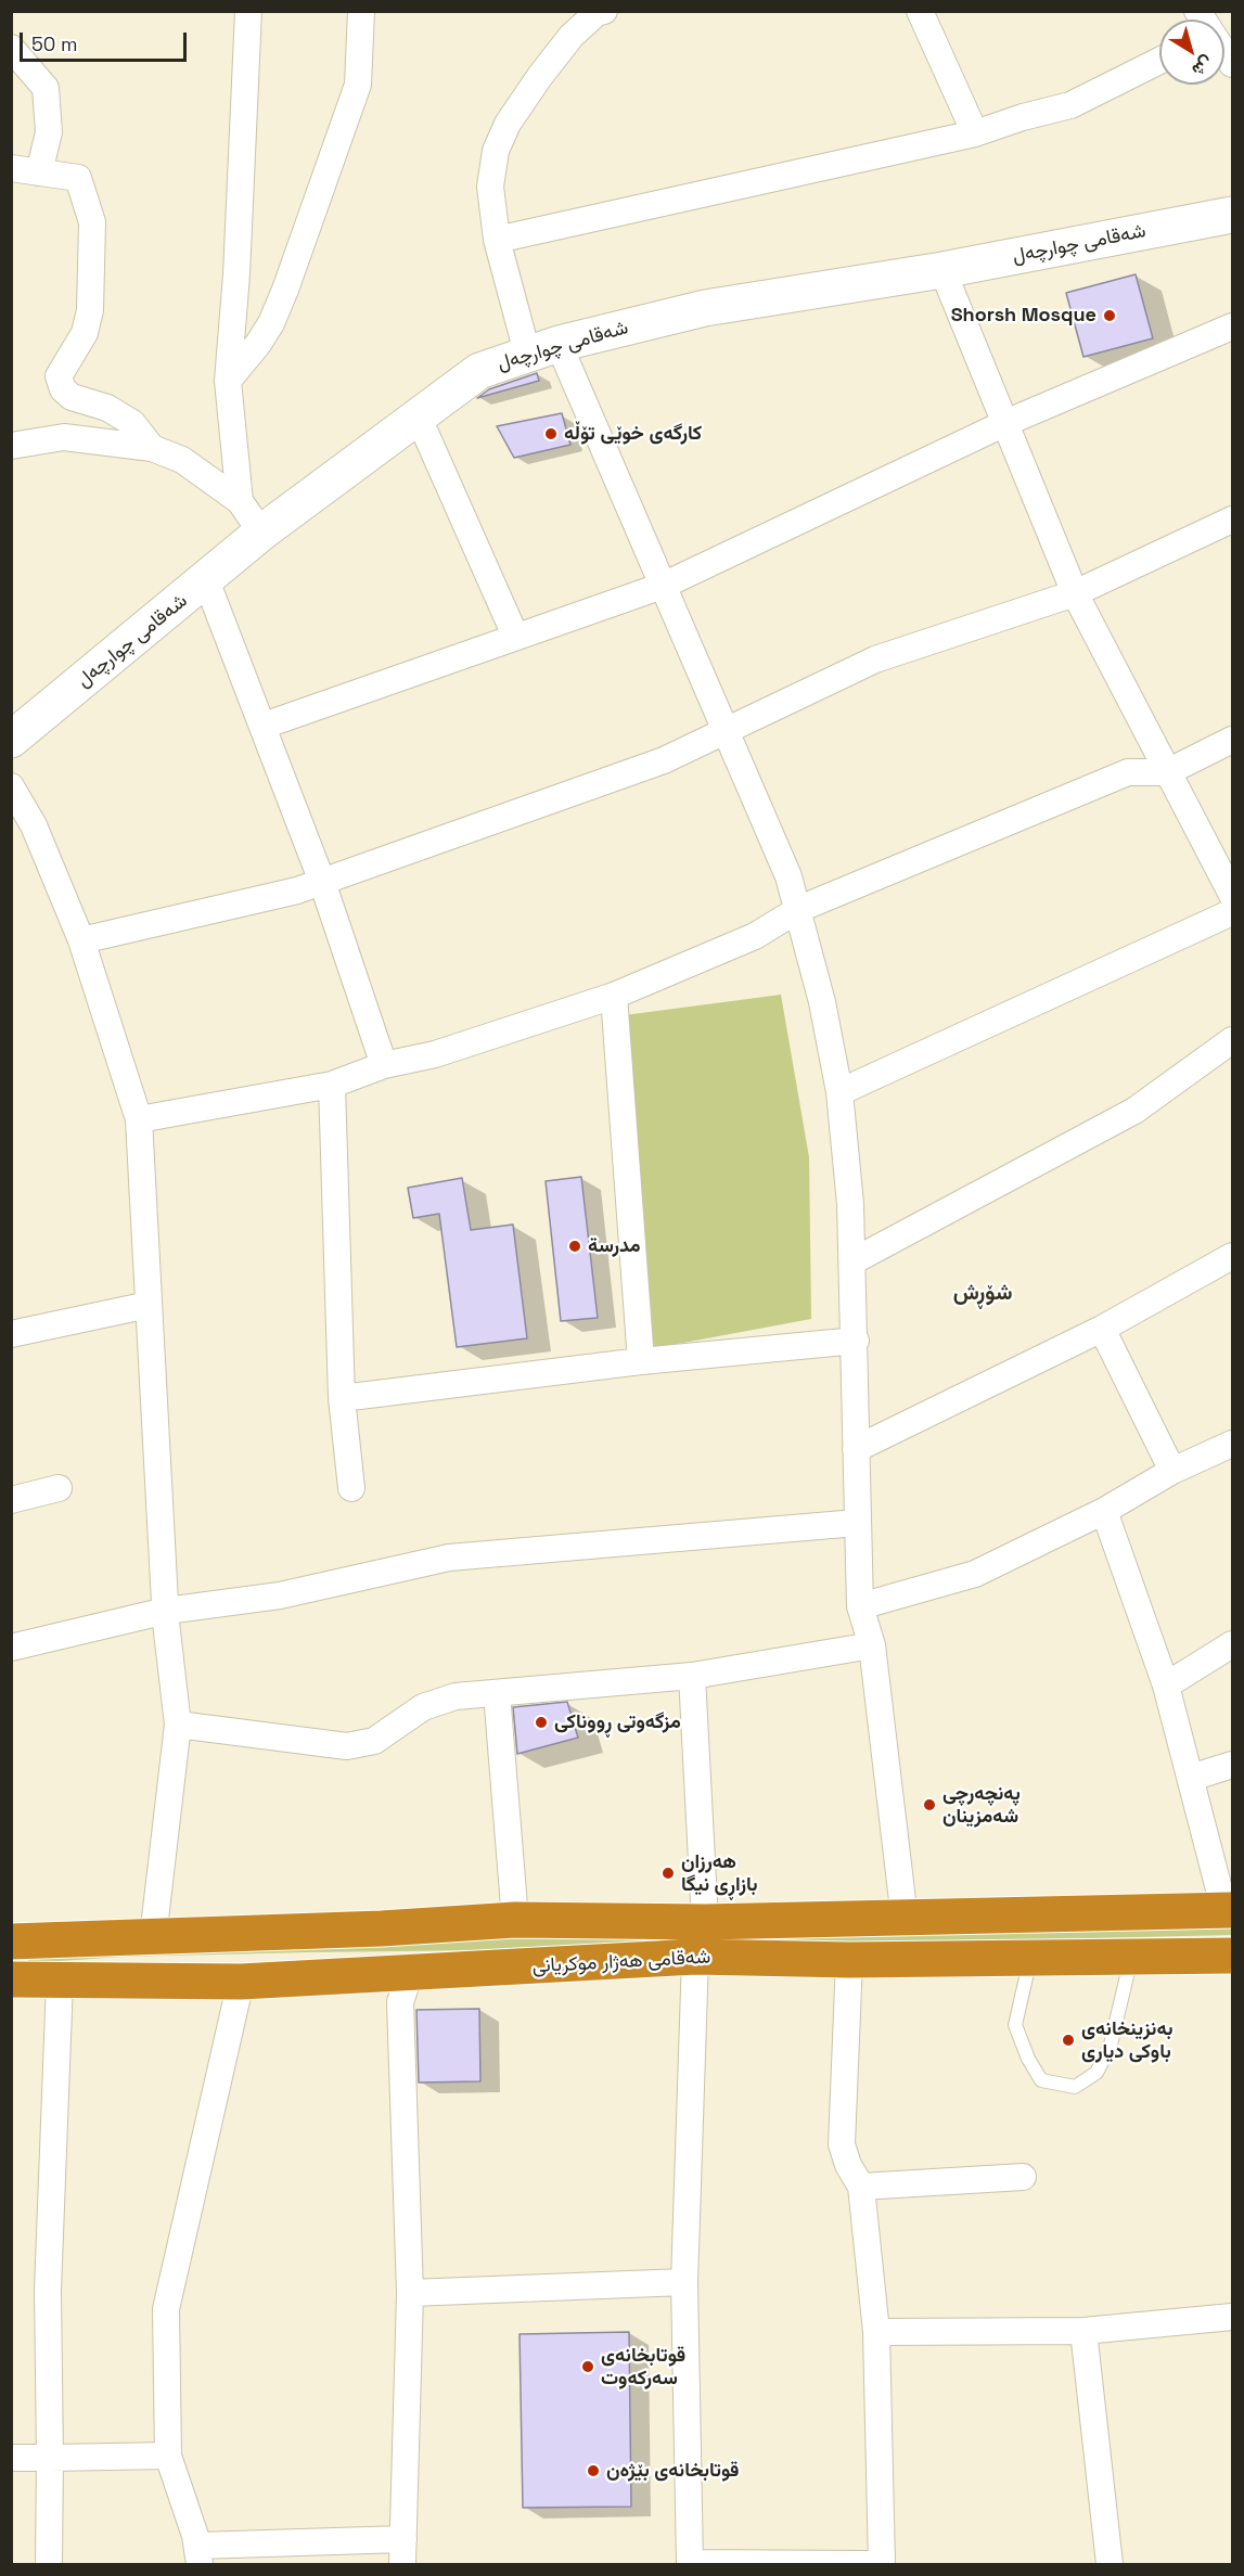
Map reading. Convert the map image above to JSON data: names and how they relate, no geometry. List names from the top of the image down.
{
  "streets": {
    "highway": ["شەقامی ھەژار موکریانی"],
    "main road": ["شەقامی چوارچەل"]
  },
  "districts": ["شۆڕش"],
  "places": [
    "Shorsh Mosque",
    "کارگەی خوێی تۆڵە",
    "مدرسة",
    "مزگەوتی ڕووناکی",
    "پەنچەرچی شەمزینان",
    "هەرزان بازاڕی نیگا",
    "بەنزینخانەی باوکی دیاری",
    "قوتابخانەی سەرکەوت",
    "قوتابخانەی بێژەن"
  ],
  "scale_bar": "50 m",
  "north": "bottom right"
}
